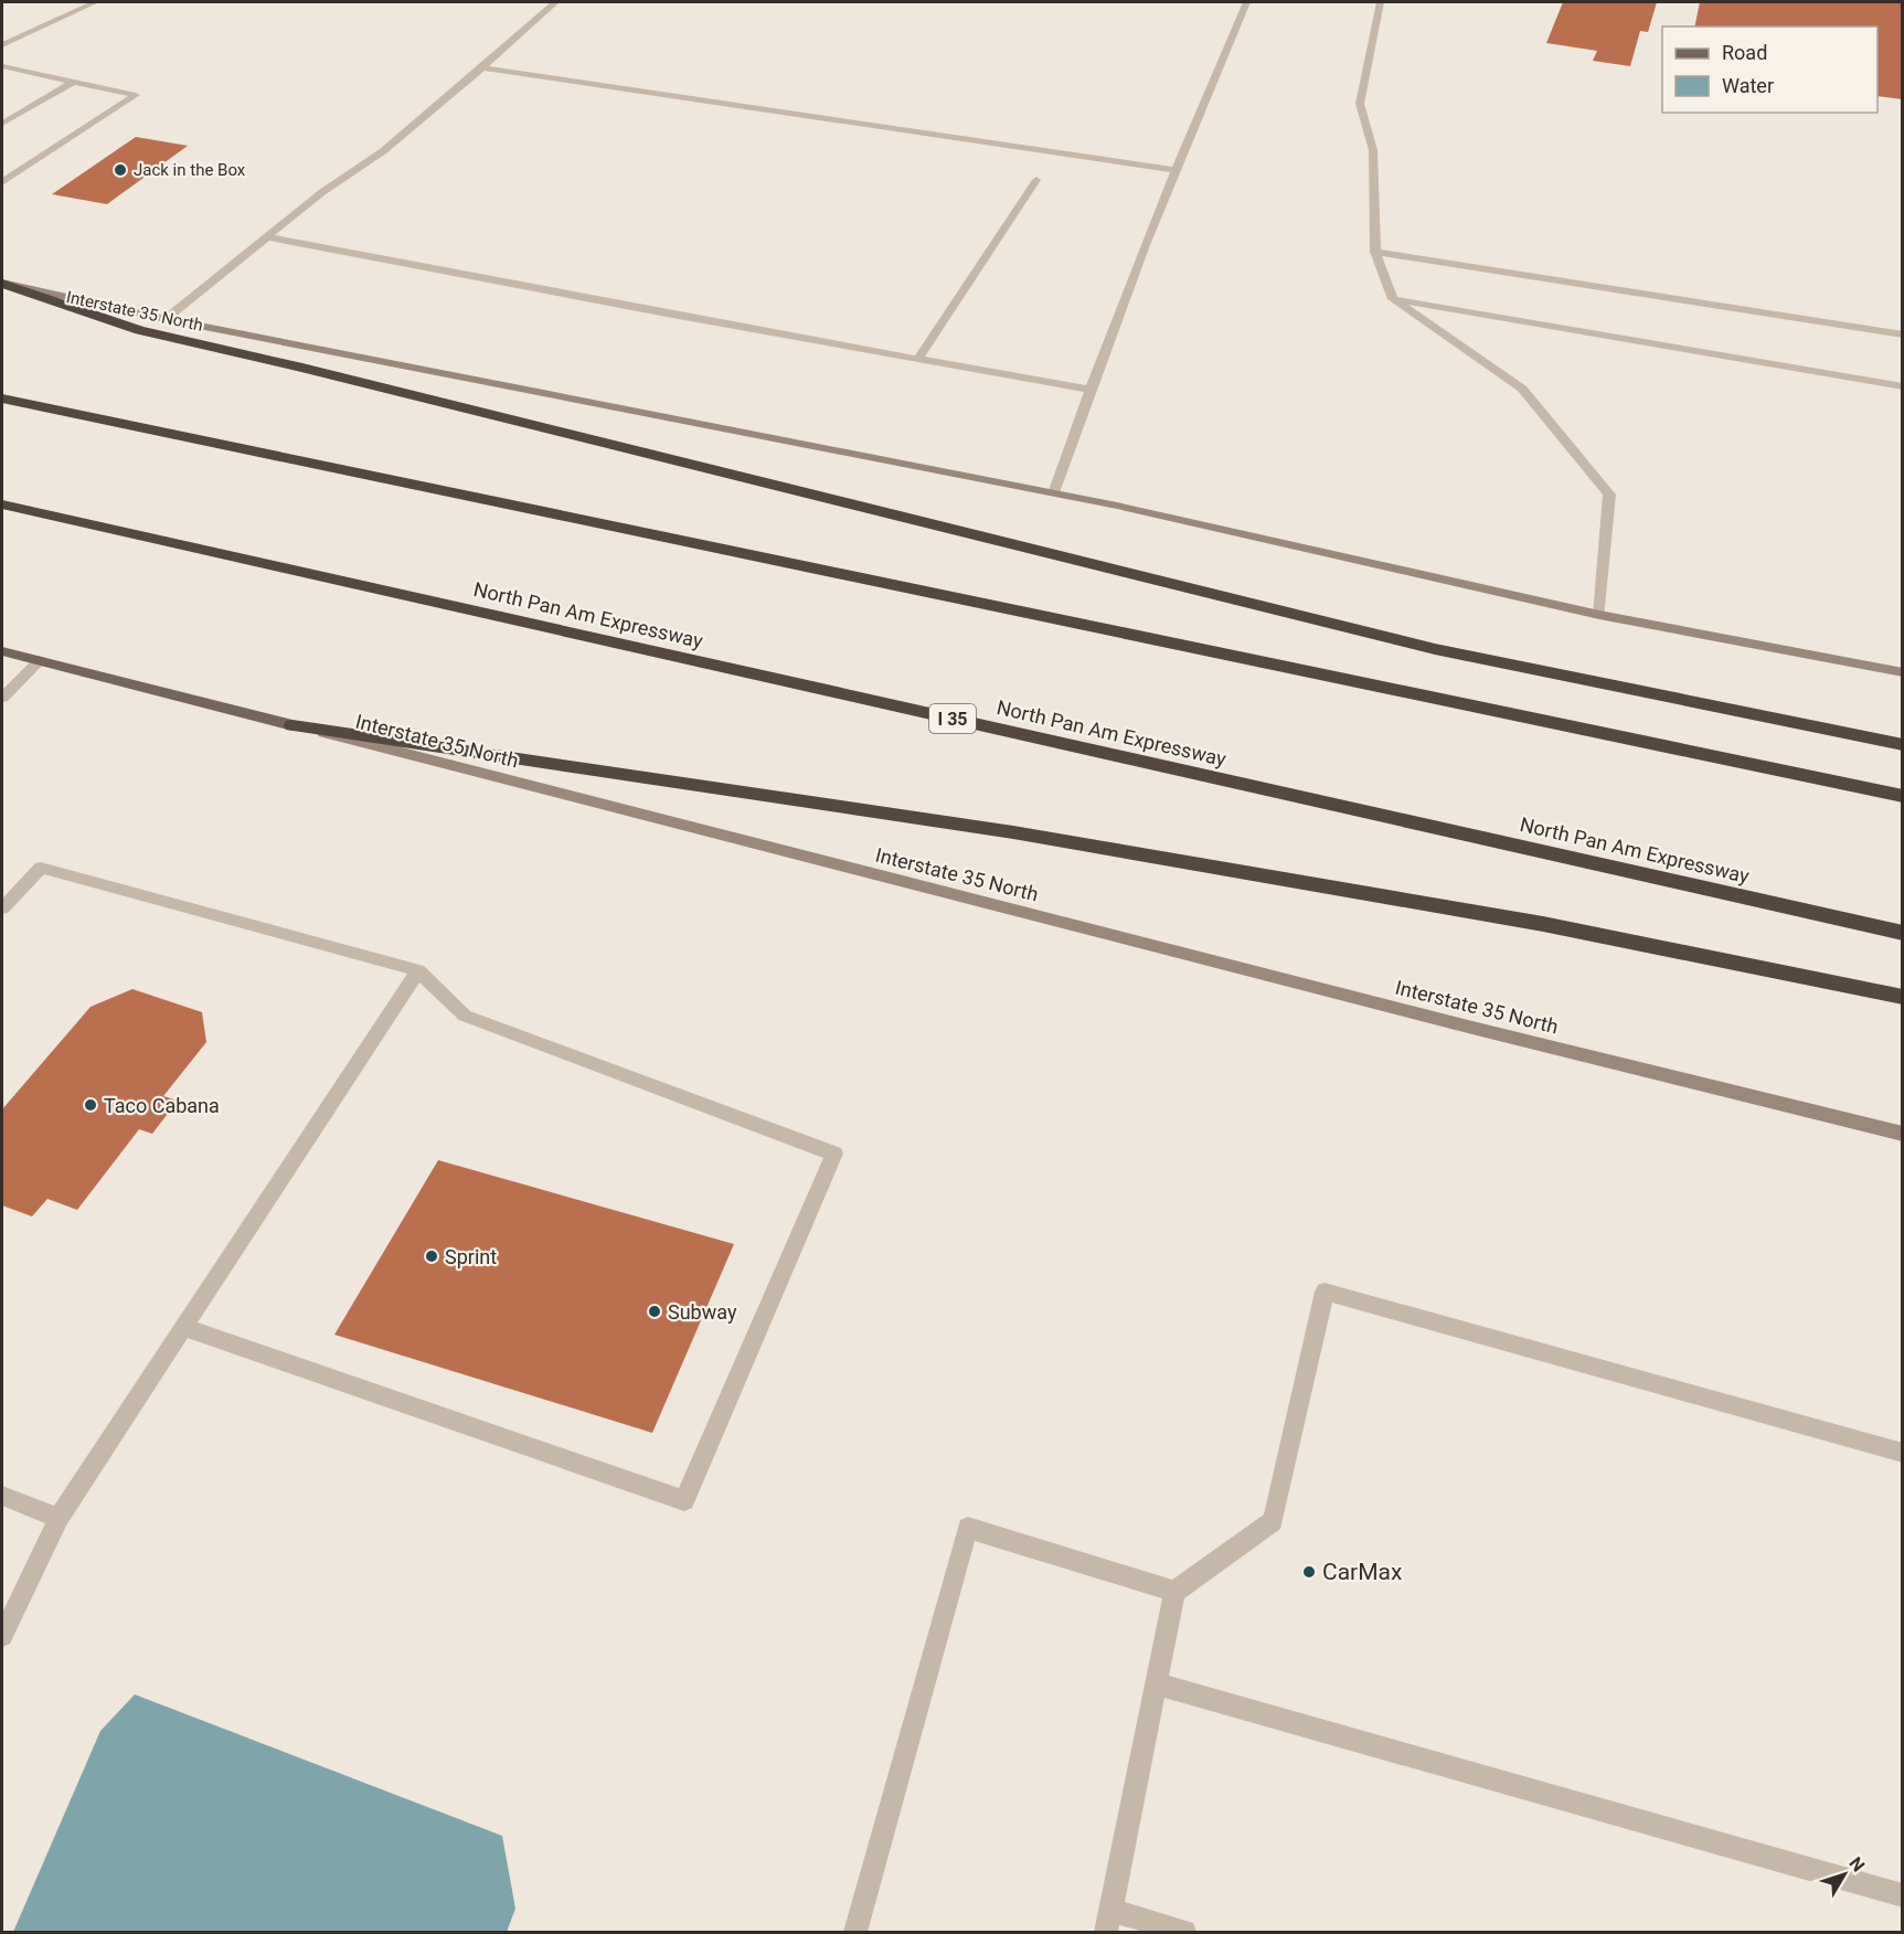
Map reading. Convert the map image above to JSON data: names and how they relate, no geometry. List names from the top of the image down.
{
  "streets": {
    "highway": ["North Pan Am Expressway", "I 35"],
    "main road": ["Interstate 35 North"]
  },
  "places": [
    "Jack in the Box",
    "Taco Cabana",
    "Sprint",
    "Subway",
    "CarMax"
  ],
  "legend": ["Road", "Water"],
  "north": "top right"
}
